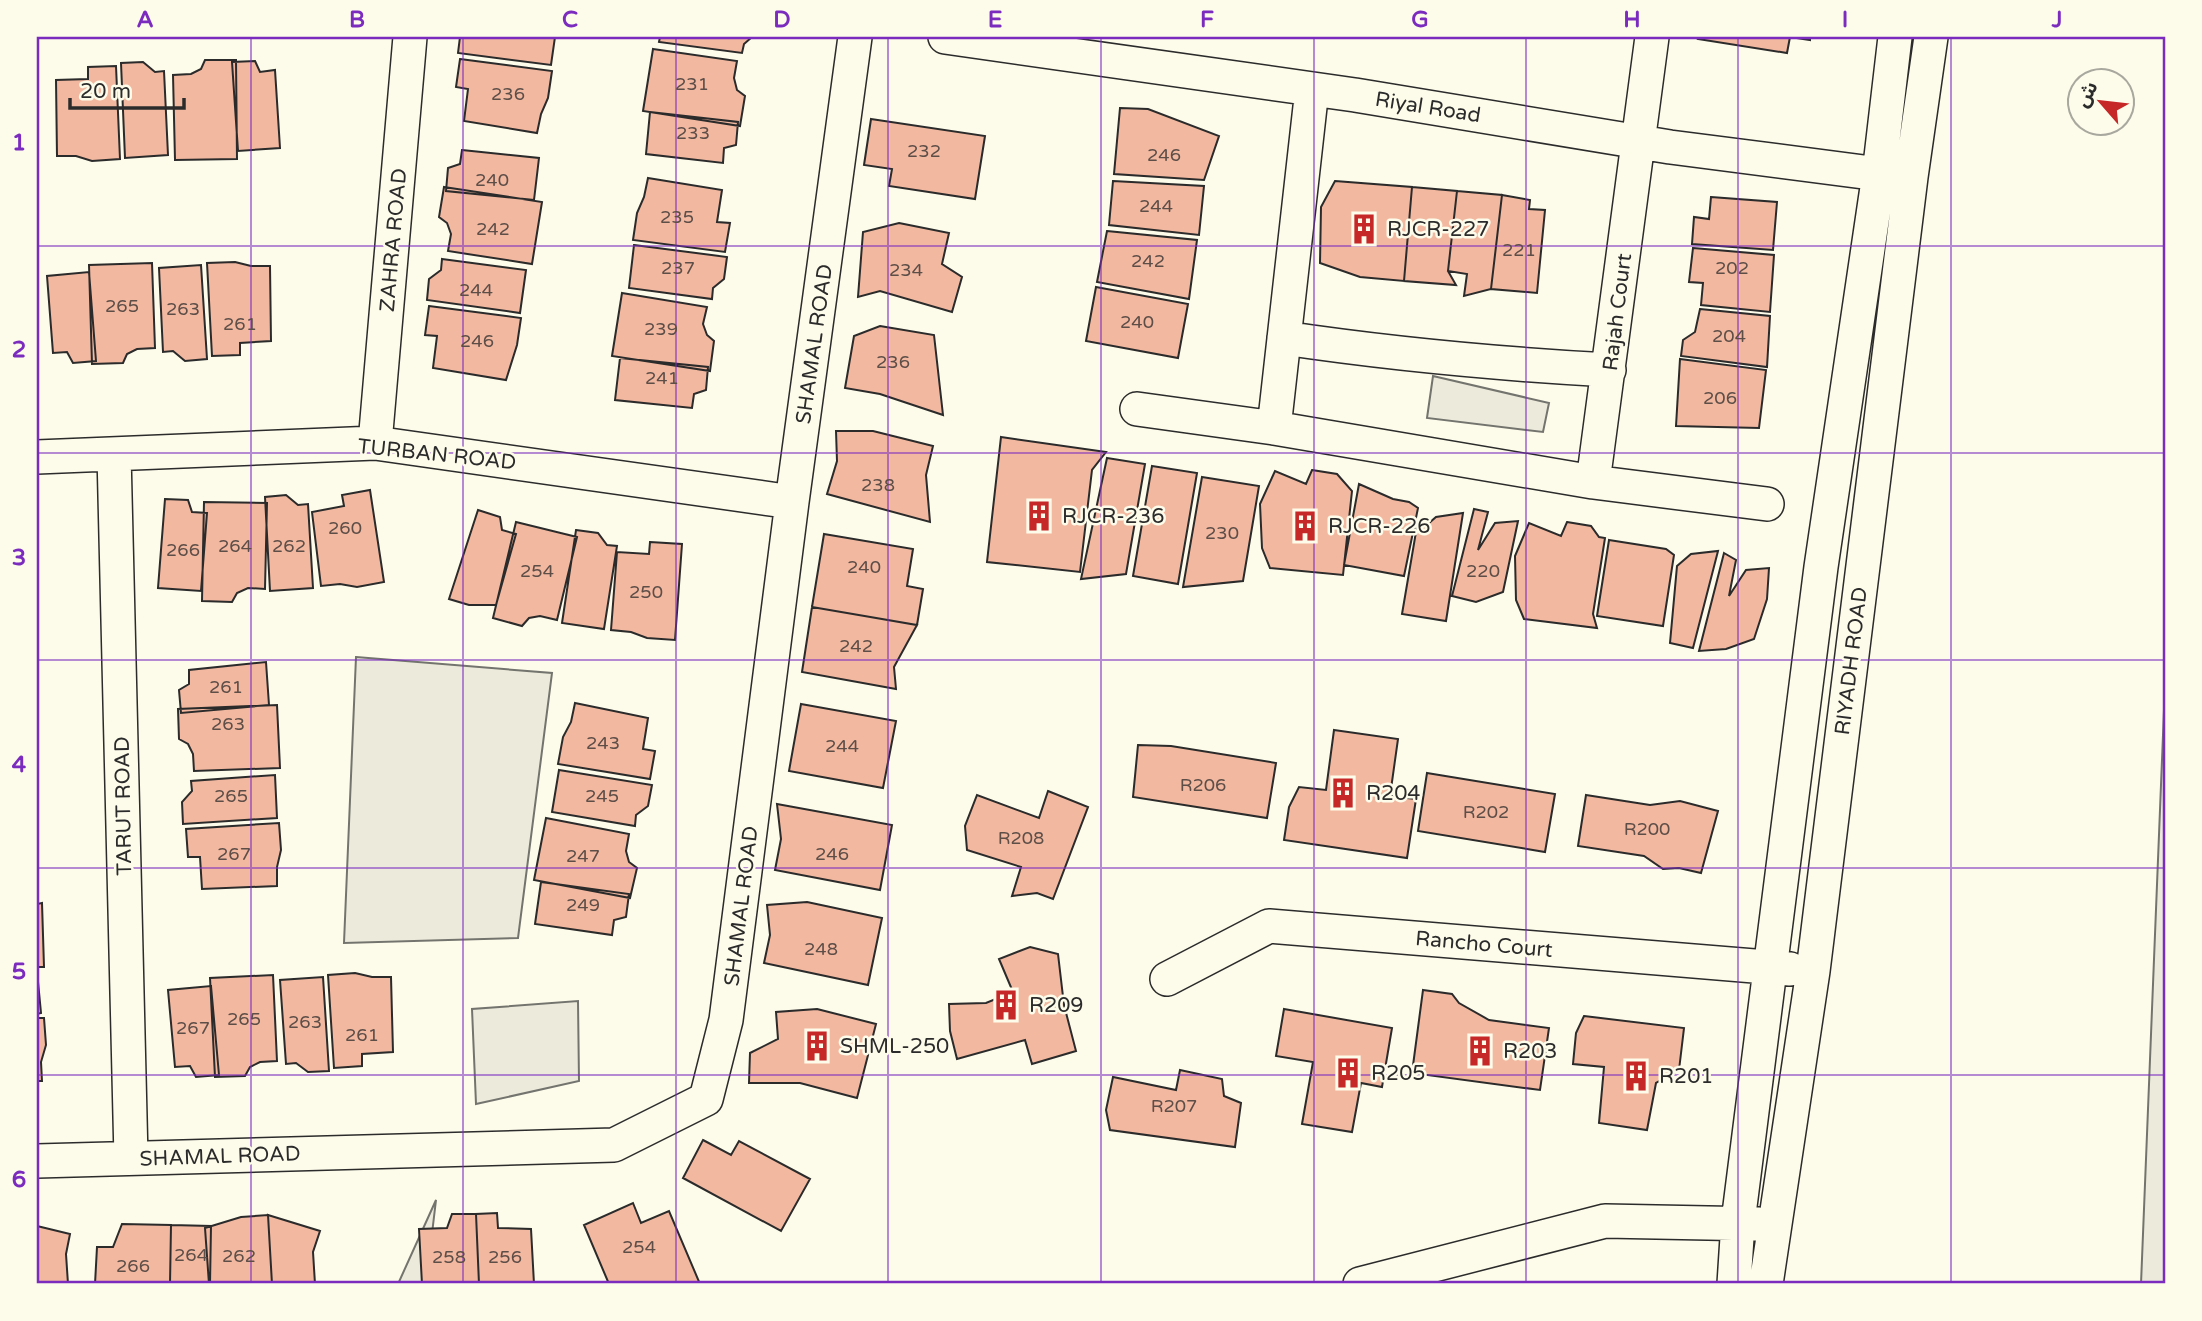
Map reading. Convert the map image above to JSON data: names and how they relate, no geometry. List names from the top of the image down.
{
  "streets": {
    "street": [
      "Riyal Road",
      "ZAHRA ROAD",
      "Rajah Court",
      "SHAMAL ROAD",
      "TURBAN ROAD",
      "RIYADH ROAD",
      "TARUT ROAD",
      "Rancho Court"
    ]
  },
  "crossings": [
    ["Riyal Road", "Rajah Court"],
    ["Riyal Road", "RIYADH ROAD"],
    ["ZAHRA ROAD", "TURBAN ROAD"],
    ["SHAMAL ROAD", "TURBAN ROAD"],
    ["SHAMAL ROAD", "TARUT ROAD"],
    ["TURBAN ROAD", "TARUT ROAD"],
    ["RIYADH ROAD", "Rancho Court"]
  ],
  "places": {
    "building": [
      "RJCR-227",
      "RJCR-236",
      "RJCR-226",
      "R204",
      "R209",
      "SHML-250",
      "R203",
      "R205",
      "R201"
    ]
  },
  "house_numbers": [
    "231",
    "236",
    "233",
    "232",
    "246",
    "240",
    "244",
    "235",
    "242",
    "221",
    "242",
    "237",
    "202",
    "234",
    "244",
    "265",
    "263",
    "240",
    "261",
    "239",
    "204",
    "246",
    "236",
    "241",
    "206",
    "238",
    "260",
    "230",
    "264",
    "262",
    "266",
    "240",
    "254",
    "220",
    "250",
    "242",
    "261",
    "263",
    "243",
    "244",
    "R206",
    "265",
    "245",
    "R202",
    "R200",
    "R208",
    "267",
    "246",
    "247",
    "249",
    "248",
    "265",
    "263",
    "267",
    "261",
    "R207",
    "254",
    "264",
    "262",
    "258",
    "256",
    "266"
  ],
  "scale_bar": "20 m",
  "north": "top left",
  "grid": {
    "columns": [
      "A",
      "B",
      "C",
      "D",
      "E",
      "F",
      "G",
      "H",
      "I",
      "J"
    ],
    "rows": [
      "1",
      "2",
      "3",
      "4",
      "5",
      "6"
    ]
  }
}
